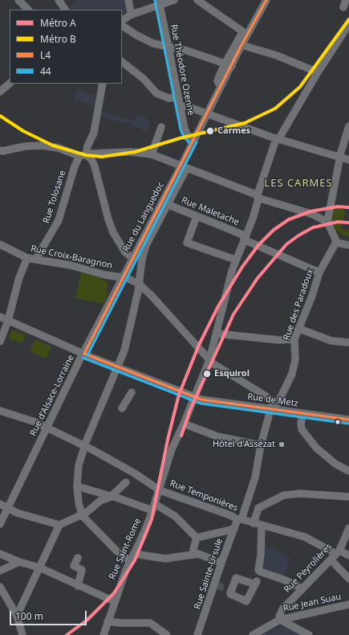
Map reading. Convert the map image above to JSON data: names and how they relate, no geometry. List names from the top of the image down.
{
  "streets": {
    "street": [
      "Rue Théodore Ozenne",
      "Rue Tolosane",
      "Rue Maletache",
      "Rue du Languedoc",
      "Rue Croix-Baragnon",
      "Rue des Paradoux",
      "Rue d'Alsace-Lorraine",
      "Rue de Metz",
      "Rue Temponières",
      "Rue Saint-Rome",
      "Rue Peyrolières",
      "Rue Sainte-Ursule",
      "Rue Jean Suau"
    ]
  },
  "crossings": [
    ["Rue Théodore Ozenne", "Rue du Languedoc"],
    ["Rue Tolosane", "Rue Croix-Baragnon"],
    ["Rue Maletache", "Rue du Languedoc"],
    ["Rue Maletache", "Rue des Paradoux"],
    ["Rue Maletache", "Rue Saint-Rome"],
    ["Rue du Languedoc", "Rue Croix-Baragnon"],
    ["Rue du Languedoc", "Rue d'Alsace-Lorraine"],
    ["Rue du Languedoc", "Rue de Metz"],
    ["Rue du Languedoc", "Rue Temponières"],
    ["Rue Croix-Baragnon", "Rue d'Alsace-Lorraine"],
    ["Rue des Paradoux", "Rue de Metz"],
    ["Rue des Paradoux", "Rue Sainte-Ursule"],
    ["Rue d'Alsace-Lorraine", "Rue de Metz"],
    ["Rue d'Alsace-Lorraine", "Rue Temponières"],
    ["Rue de Metz", "Rue Saint-Rome"],
    ["Rue Temponières", "Rue Saint-Rome"],
    ["Rue Temponières", "Rue Peyrolières"],
    ["Rue Temponières", "Rue Sainte-Ursule"],
    ["Rue Peyrolières", "Rue Jean Suau"]
  ],
  "districts": ["LES CARMES"],
  "places": ["Carmes", "Esquirol", "Hôtel d'Assézat"],
  "lines": [
    "transit line L4",
    "transit line 44",
    "metro line B",
    "metro line A"
  ],
  "legend": [
    "Métro A",
    "Métro B",
    "L4",
    "44"
  ],
  "scale_bar": "100 m"
}
